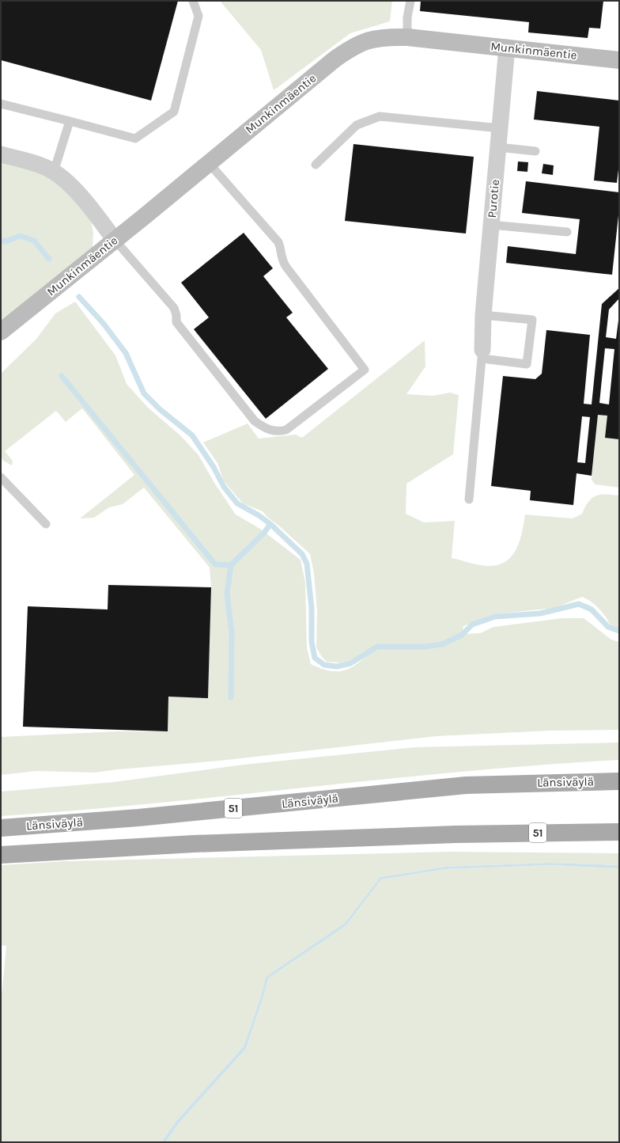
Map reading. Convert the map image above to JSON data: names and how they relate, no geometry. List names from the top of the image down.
{
  "streets": {
    "main road": ["Länsiväylä", "51"],
    "street": ["Munkinmäentie", "Purotie"]
  },
  "crossings": [
    ["Munkinmäentie", "Purotie"]
  ]
}
